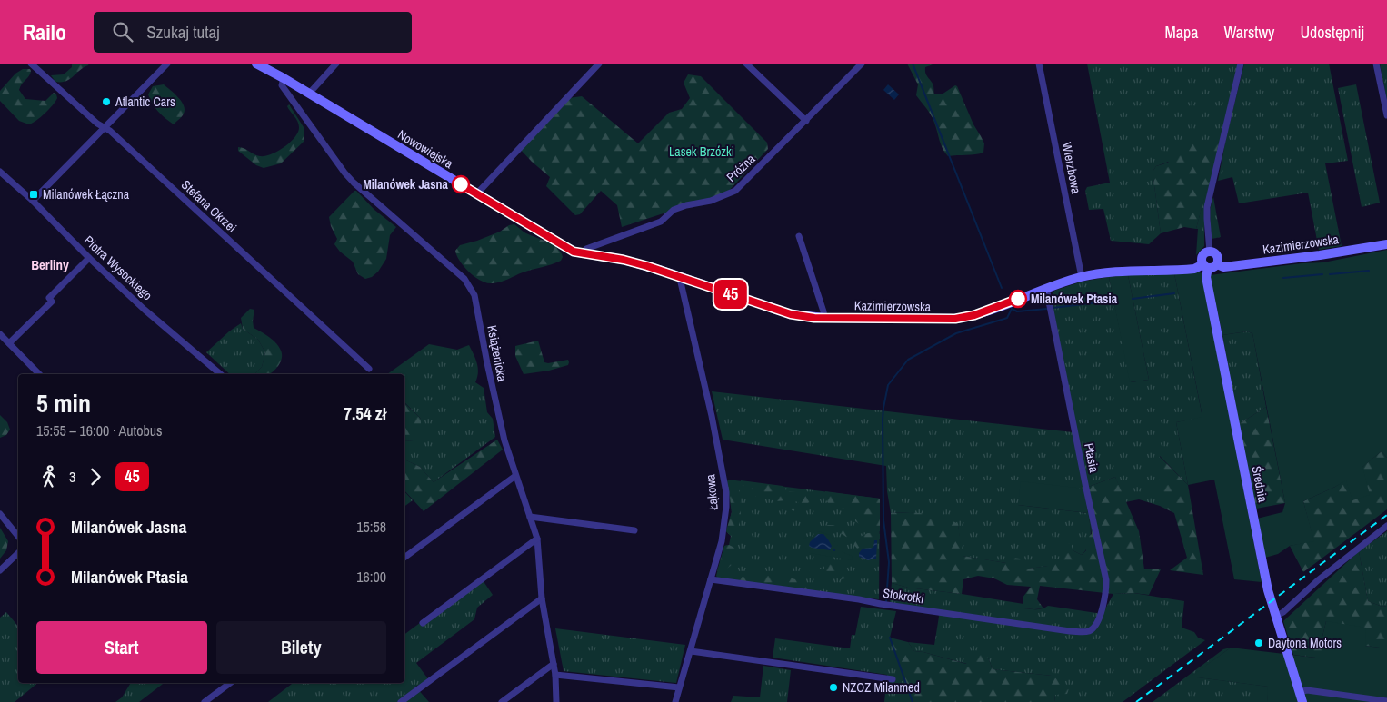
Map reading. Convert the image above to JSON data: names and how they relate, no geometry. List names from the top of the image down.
{
  "streets": {
    "street": [
      "Nowowiejska",
      "Próżna",
      "Wierzbowa",
      "Stefana Okrzei",
      "Kazimierzowska",
      "Piotra Wysockiego",
      "Książenicka",
      "Ptasia",
      "Średnia",
      "Łąkowa",
      "Stokrotki"
    ]
  },
  "crossings": [
    ["Nowowiejska", "Próżna"],
    ["Nowowiejska", "Kazimierzowska"],
    ["Nowowiejska", "Książenicka"],
    ["Próżna", "Kazimierzowska"],
    ["Wierzbowa", "Kazimierzowska"],
    ["Kazimierzowska", "Ptasia"],
    ["Kazimierzowska", "Średnia"],
    ["Kazimierzowska", "Łąkowa"],
    ["Ptasia", "Stokrotki"],
    ["Łąkowa", "Stokrotki"]
  ],
  "districts": ["Berliny"],
  "parks": ["Lasek Brzózki"],
  "places": {
    "other": [
      "Atlantic Cars",
      "Milanówek Jasna",
      "Milanówek Ptasia",
      "Daytona Motors",
      "NZOZ Milanmed"
    ],
    "transit": ["Milanówek Łączna"]
  },
  "lines": ["bus line 45"],
  "page": {
    "header": "Railo",
    "search": "Szukaj tutaj",
    "nav": ["Mapa", "Warstwy", "Udostępnij"],
    "on_map": "45",
    "heading": ["5 min", "15:55 – 16:00 · Autobus", "7.54 zł"],
    "legs": ["3", "45"],
    "list": [
      {
        "name": "Milanówek Jasna",
        "value": "15:58"
      },
      {
        "name": "Milanówek Ptasia",
        "value": "16:00"
      }
    ],
    "buttons": ["Start", "Bilety"]
  }
}
